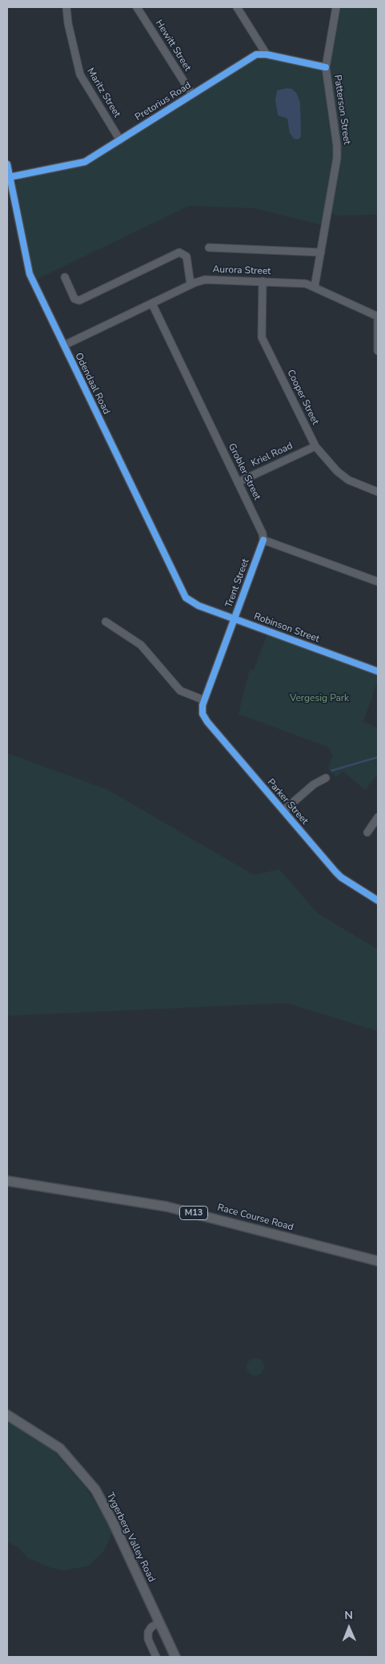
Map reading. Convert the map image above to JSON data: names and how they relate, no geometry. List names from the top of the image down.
{
  "streets": {
    "main road": ["M13", "Race Course Road", "Tygerberg Valley Road"],
    "street": [
      "Hewitt Street",
      "Maritz Street",
      "Pretorius Road",
      "Patterson Street",
      "Aurora Street",
      "Odendaal Road",
      "Cooper Street",
      "Kriel Road",
      "Grobler Street",
      "Trent Street",
      "Robinson Street",
      "Parker Street"
    ]
  },
  "crossings": [
    ["Hewitt Street", "Pretorius Road"],
    ["Maritz Street", "Pretorius Road"],
    ["Pretorius Road", "Patterson Street"],
    ["Pretorius Road", "Odendaal Road"],
    ["Patterson Street", "Aurora Street"],
    ["Aurora Street", "Odendaal Road"],
    ["Aurora Street", "Cooper Street"],
    ["Aurora Street", "Grobler Street"],
    ["Odendaal Road", "Robinson Street"],
    ["Cooper Street", "Kriel Road"],
    ["Kriel Road", "Grobler Street"],
    ["Grobler Street", "Trent Street"],
    ["Trent Street", "Robinson Street"],
    ["Trent Street", "Parker Street"]
  ],
  "parks": ["Vergesig Park"],
  "north": "top"
}
